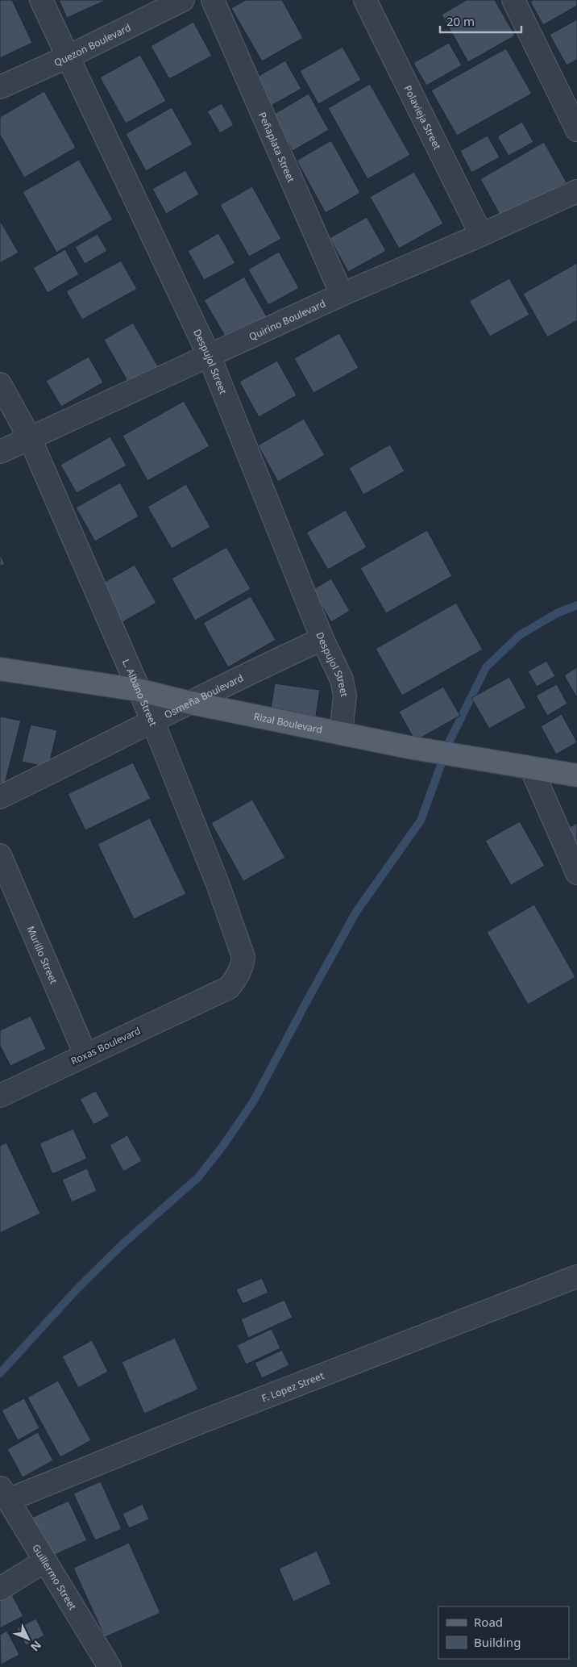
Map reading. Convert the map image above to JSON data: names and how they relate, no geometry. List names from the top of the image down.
{
  "streets": {
    "main road": ["Rizal Boulevard"],
    "street": [
      "Quezon Boulevard",
      "Polavieja Street",
      "Peñaplata Street",
      "Quirino Boulevard",
      "Despujol Street",
      "L. Albano Street",
      "Osmeña Boulevard",
      "Murillo Street",
      "Roxas Boulevard",
      "F. Lopez Street",
      "Guillermo Street"
    ]
  },
  "crossings": [
    ["Quezon Boulevard", "Despujol Street"],
    ["Polavieja Street", "Quirino Boulevard"],
    ["Peñaplata Street", "Quirino Boulevard"],
    ["Quirino Boulevard", "Despujol Street"],
    ["Quirino Boulevard", "L. Albano Street"],
    ["Despujol Street", "Osmeña Boulevard"],
    ["Despujol Street", "Rizal Boulevard"],
    ["L. Albano Street", "Osmeña Boulevard"],
    ["L. Albano Street", "Rizal Boulevard"],
    ["L. Albano Street", "Roxas Boulevard"],
    ["Osmeña Boulevard", "Rizal Boulevard"],
    ["Murillo Street", "Roxas Boulevard"],
    ["F. Lopez Street", "Guillermo Street"]
  ],
  "legend": ["Road", "Building"],
  "scale_bar": "20 m",
  "north": "bottom right"
}
